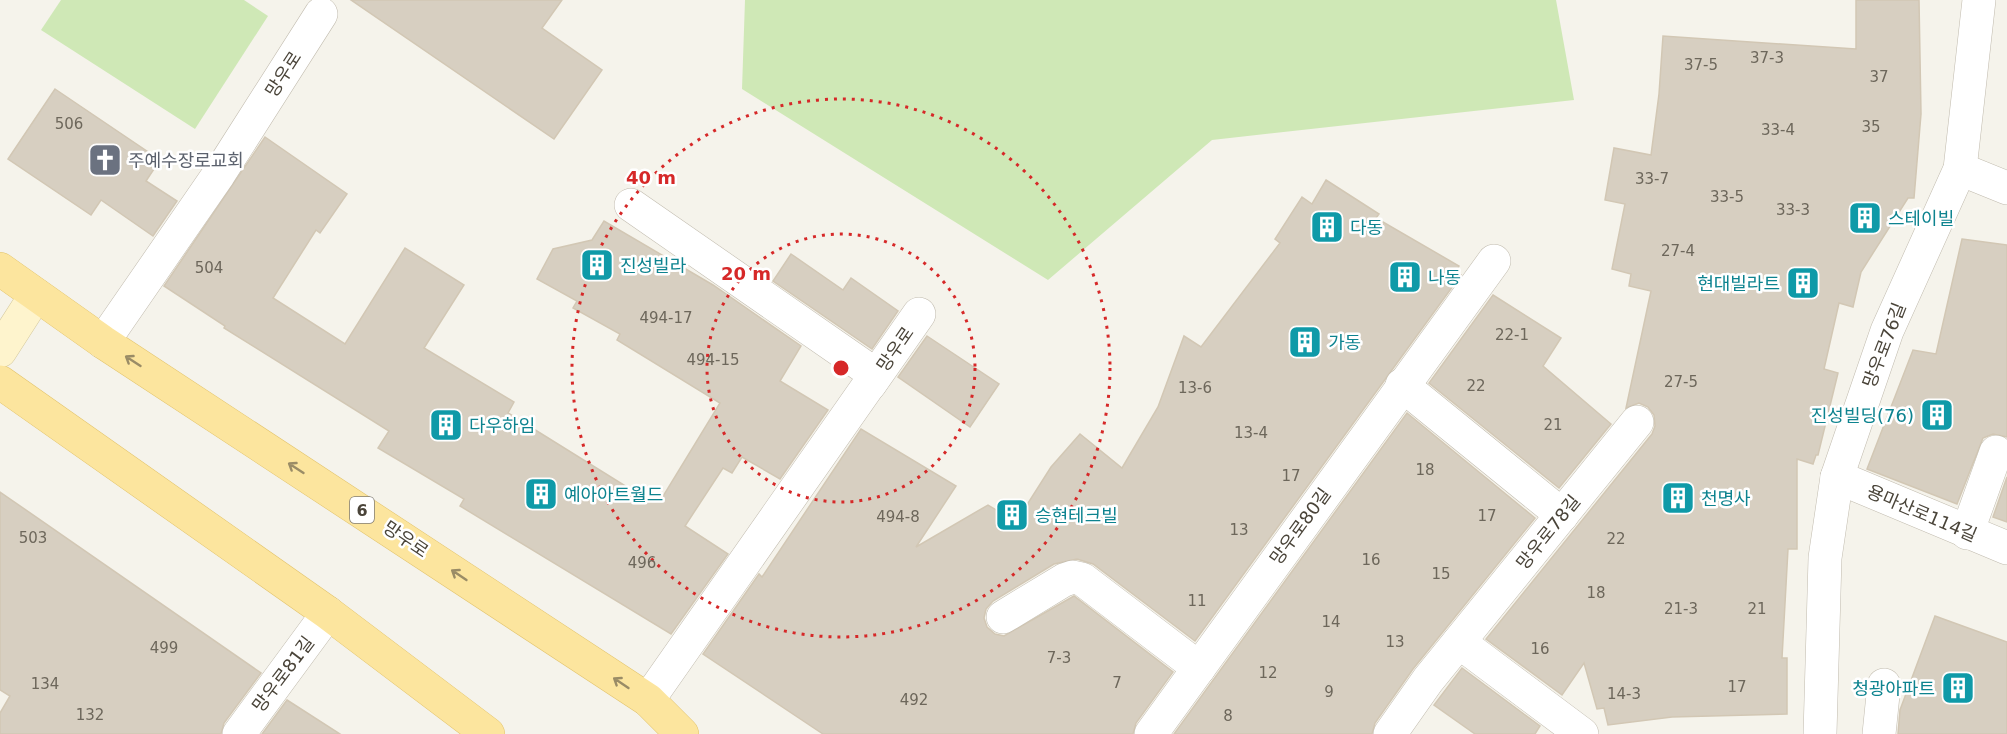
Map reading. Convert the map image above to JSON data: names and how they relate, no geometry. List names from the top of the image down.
{
  "streets": {
    "main road": ["망우로", "6"],
    "street": [
      "망우로76길",
      "용마산로114길",
      "망우로80길",
      "망우로78길",
      "망우로81길"
    ]
  },
  "crossings": [
    ["망우로76길", "용마산로114길"]
  ],
  "places": {
    "church": ["주예수장로교회"],
    "building": [
      "스테이빌",
      "다동",
      "진성빌라",
      "나동",
      "현대빌라트",
      "가동",
      "진성빌딩(76)",
      "다우하임",
      "예아아트월드",
      "천명사",
      "승현테크빌",
      "청광아파트"
    ]
  },
  "house_numbers": [
    "37-3",
    "37-5",
    "37",
    "506",
    "35",
    "33-4",
    "33-7",
    "33-5",
    "33-3",
    "27-4",
    "504",
    "494-17",
    "22-1",
    "494-15",
    "27-5",
    "22",
    "13-6",
    "21",
    "13-4",
    "18",
    "17",
    "17",
    "494-8",
    "13",
    "503",
    "22",
    "16",
    "496",
    "15",
    "18",
    "11",
    "21-3",
    "21",
    "14",
    "13",
    "499",
    "16",
    "7-3",
    "12",
    "7",
    "134",
    "17",
    "9",
    "14-3",
    "492",
    "132",
    "8"
  ],
  "rings": ["40 m", "20 m"]
}
